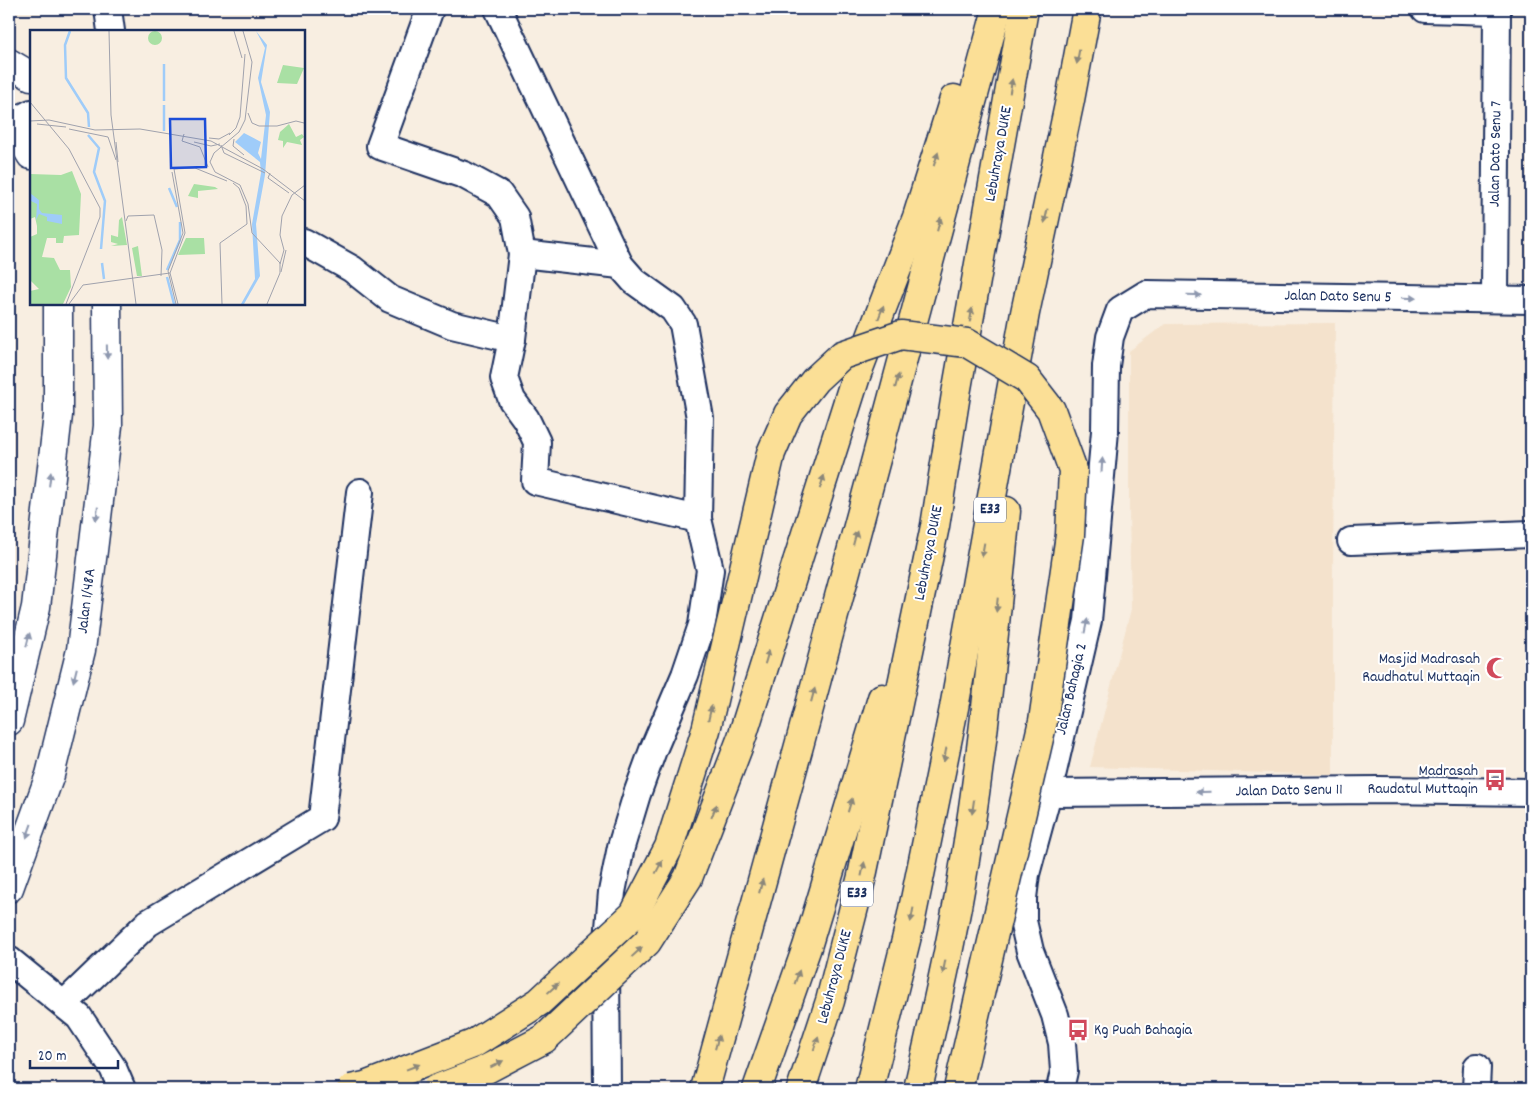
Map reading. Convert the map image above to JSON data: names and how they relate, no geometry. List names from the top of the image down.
{
  "streets": {
    "highway": ["Lebuhraya DUKE", "E33"],
    "main road": ["Jalan 1/48A"],
    "street": [
      "Jalan Dato Senu 7",
      "Jalan Dato Senu 5",
      "Jalan Bahagia 2",
      "Jalan Dato Senu 11"
    ]
  },
  "crossings": [
    ["Jalan Dato Senu 7", "Jalan Dato Senu 5"],
    ["Jalan Dato Senu 5", "Jalan Bahagia 2"],
    ["Jalan Bahagia 2", "Jalan Dato Senu 11"]
  ],
  "one_way": ["Jalan Dato Senu 5", "Jalan Bahagia 2", "Jalan Dato Senu 11"],
  "places": {
    "mosque": ["Masjid Madrasah Raudhatul Muttaqin"],
    "bus stop": ["Madrasah Raudatul Muttaqin", "Kg Puah Bahagia"]
  },
  "scale_bar": "20 m"
}
